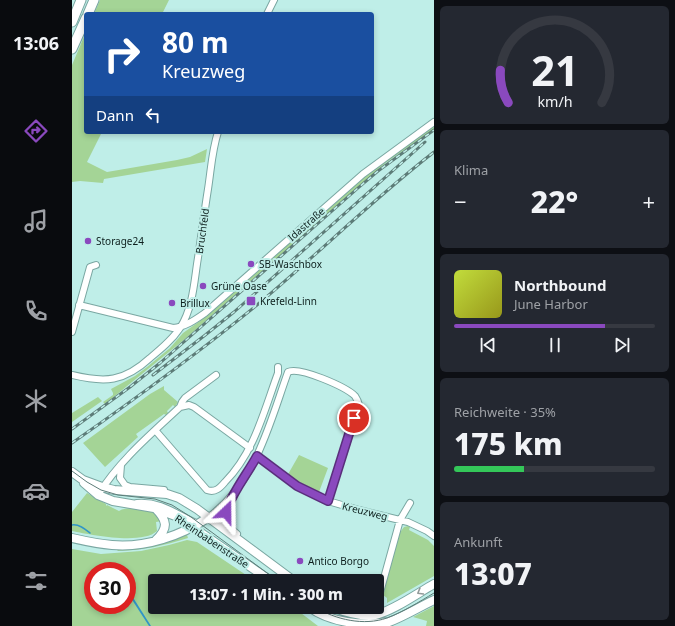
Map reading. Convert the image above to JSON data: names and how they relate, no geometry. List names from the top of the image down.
{
  "streets": {
    "main road": ["Rheinbabenstraße"],
    "street": ["Idastraße", "Bruchfeld", "Kreuzweg"]
  },
  "crossings": [
    ["Idastraße", "Bruchfeld"]
  ],
  "places": {
    "other": [
      "Storage24",
      "SB-Waschbox",
      "Grüne Oase",
      "Brillux",
      "Antico Borgo"
    ],
    "transit": ["Krefeld-Linn"]
  },
  "page": {
    "tabs": "13:06",
    "turn": ["80 m", "Kreuzweg"],
    "then": "Dann",
    "tile": [
      "Klima",
      ["Reichweite · 35%", "175 km"],
      ["Ankunft", "13:07"]
    ],
    "heat": ["−", "22°", "+"],
    "song": ["Northbound", "June Harbor"],
    "limit": "30",
    "trip": "13:07 · 1 Min. · 300 m",
    "gauge": ["21", "km/h"]
  }
}
